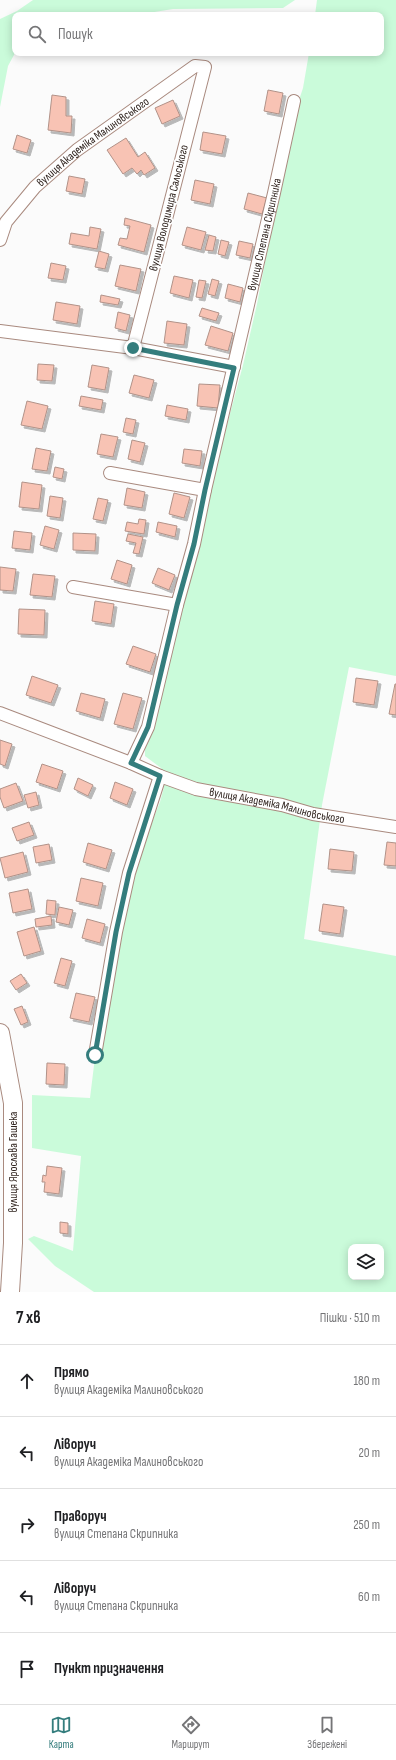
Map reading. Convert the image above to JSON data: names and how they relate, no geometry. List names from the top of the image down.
{
  "streets": {
    "main road": ["вулиця Ярослава Гашека"],
    "street": ["вулиця Академіка Малиновського", "вулиця Володимира Сальського", "вулиця Степана Скрипника"]
  },
  "crossings": [
    ["вулиця Академіка Малиновського", "вулиця Володимира Сальського"],
    ["вулиця Академіка Малиновського", "вулиця Степана Скрипника"]
  ],
  "page": {
    "search": "Пошук",
    "heading": ["7 хв", "Пішки · 510 m"],
    "list": [
      ["Прямо", "вулиця Академіка Малиновського", "180 m"],
      ["Ліворуч", "вулиця Академіка Малиновського", "20 m"],
      ["Праворуч", "вулиця Степана Скрипника", "250 m"],
      ["Ліворуч", "вулиця Степана Скрипника", "60 m"],
      "Пункт призначення"
    ],
    "nav": ["Карта", "Маршрут", "Збережені"]
  }
}
